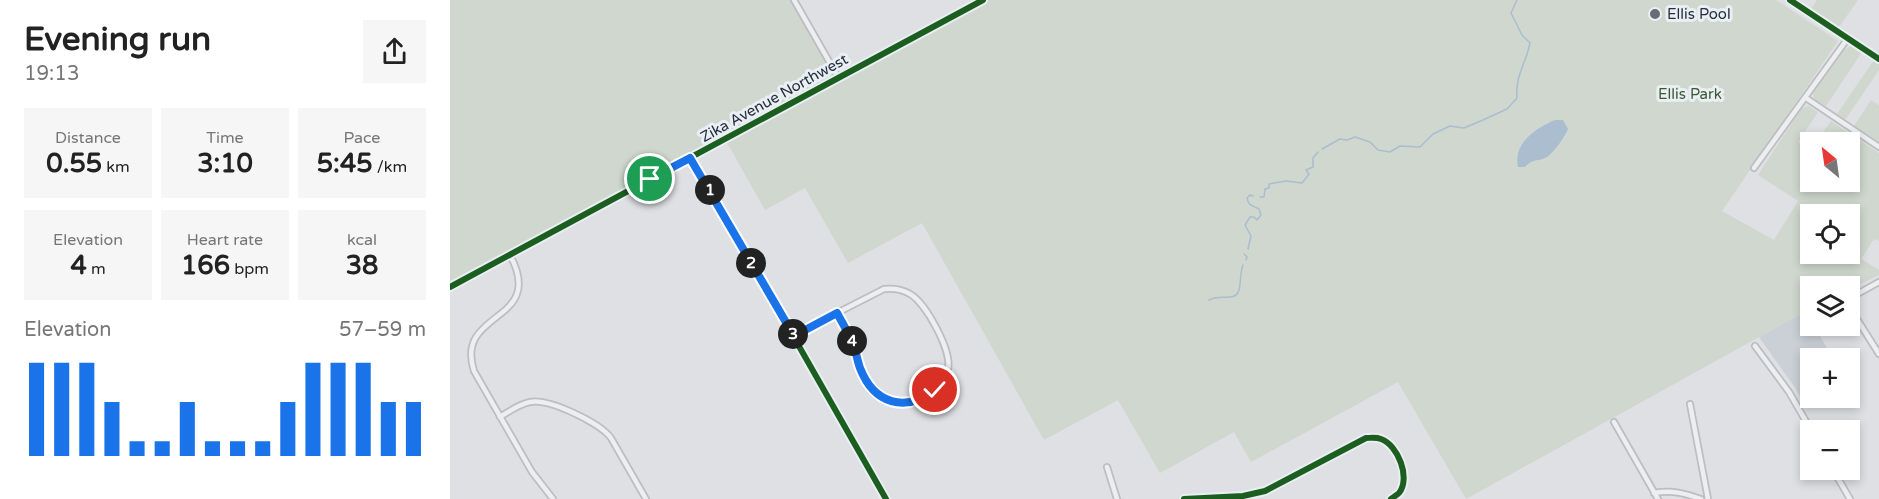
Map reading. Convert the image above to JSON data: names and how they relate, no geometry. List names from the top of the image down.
{
  "streets": {
    "street": ["Zika Avenue Northwest"]
  },
  "parks": ["Ellis Park"],
  "places": ["Ellis Pool"],
  "north": "top left",
  "page": {
    "heading": ["Evening run", "19:13"],
    "stats": [
      ["Distance", "0.55 km"],
      ["Time", "3:10"],
      ["Pace", "5:45 /km"],
      ["Elevation", "4 m"],
      ["Heart rate", "166 bpm"],
      ["kcal", "38"]
    ],
    "map_buttons": ["+", "−"],
    "pins": [
      "1",
      "2",
      "3",
      "4"
    ],
    "chart": ["Elevation", "57–59 m"]
  }
}
